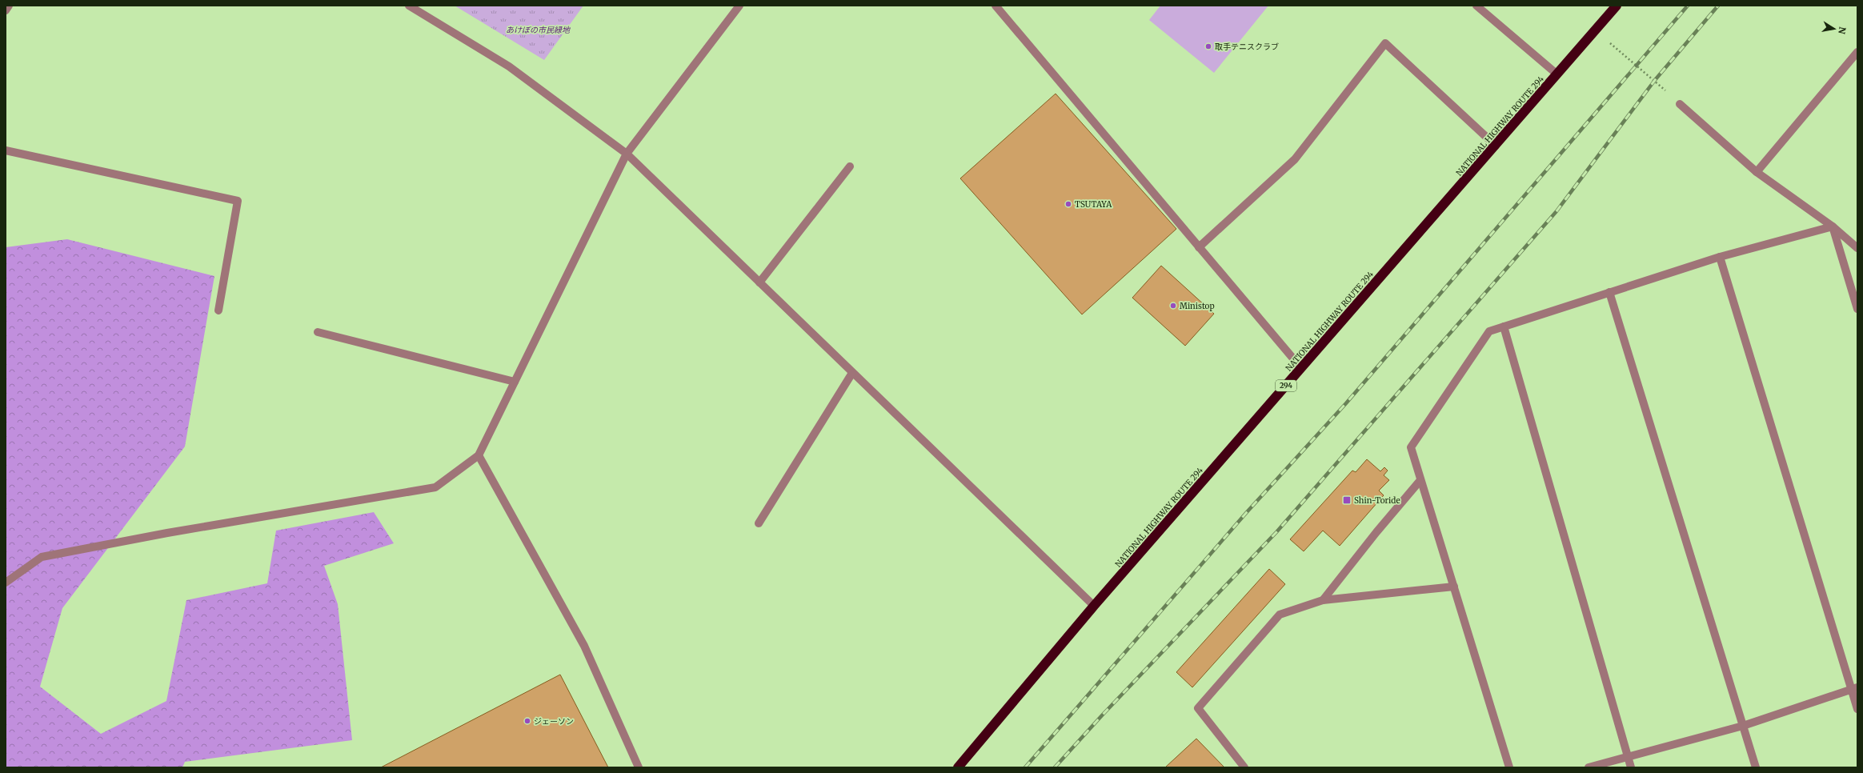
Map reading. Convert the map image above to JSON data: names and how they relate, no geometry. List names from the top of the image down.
{
  "streets": {
    "highway": ["NATIONAL HIGHWAY ROUTE 294", "294"]
  },
  "parks": ["あけぼの市民緑地"],
  "places": {
    "other": [
      "取手テニスクラブ",
      "TSUTAYA",
      "Ministop",
      "ジェーソン"
    ],
    "transit": ["Shin-Toride"]
  },
  "north": "right"
}
